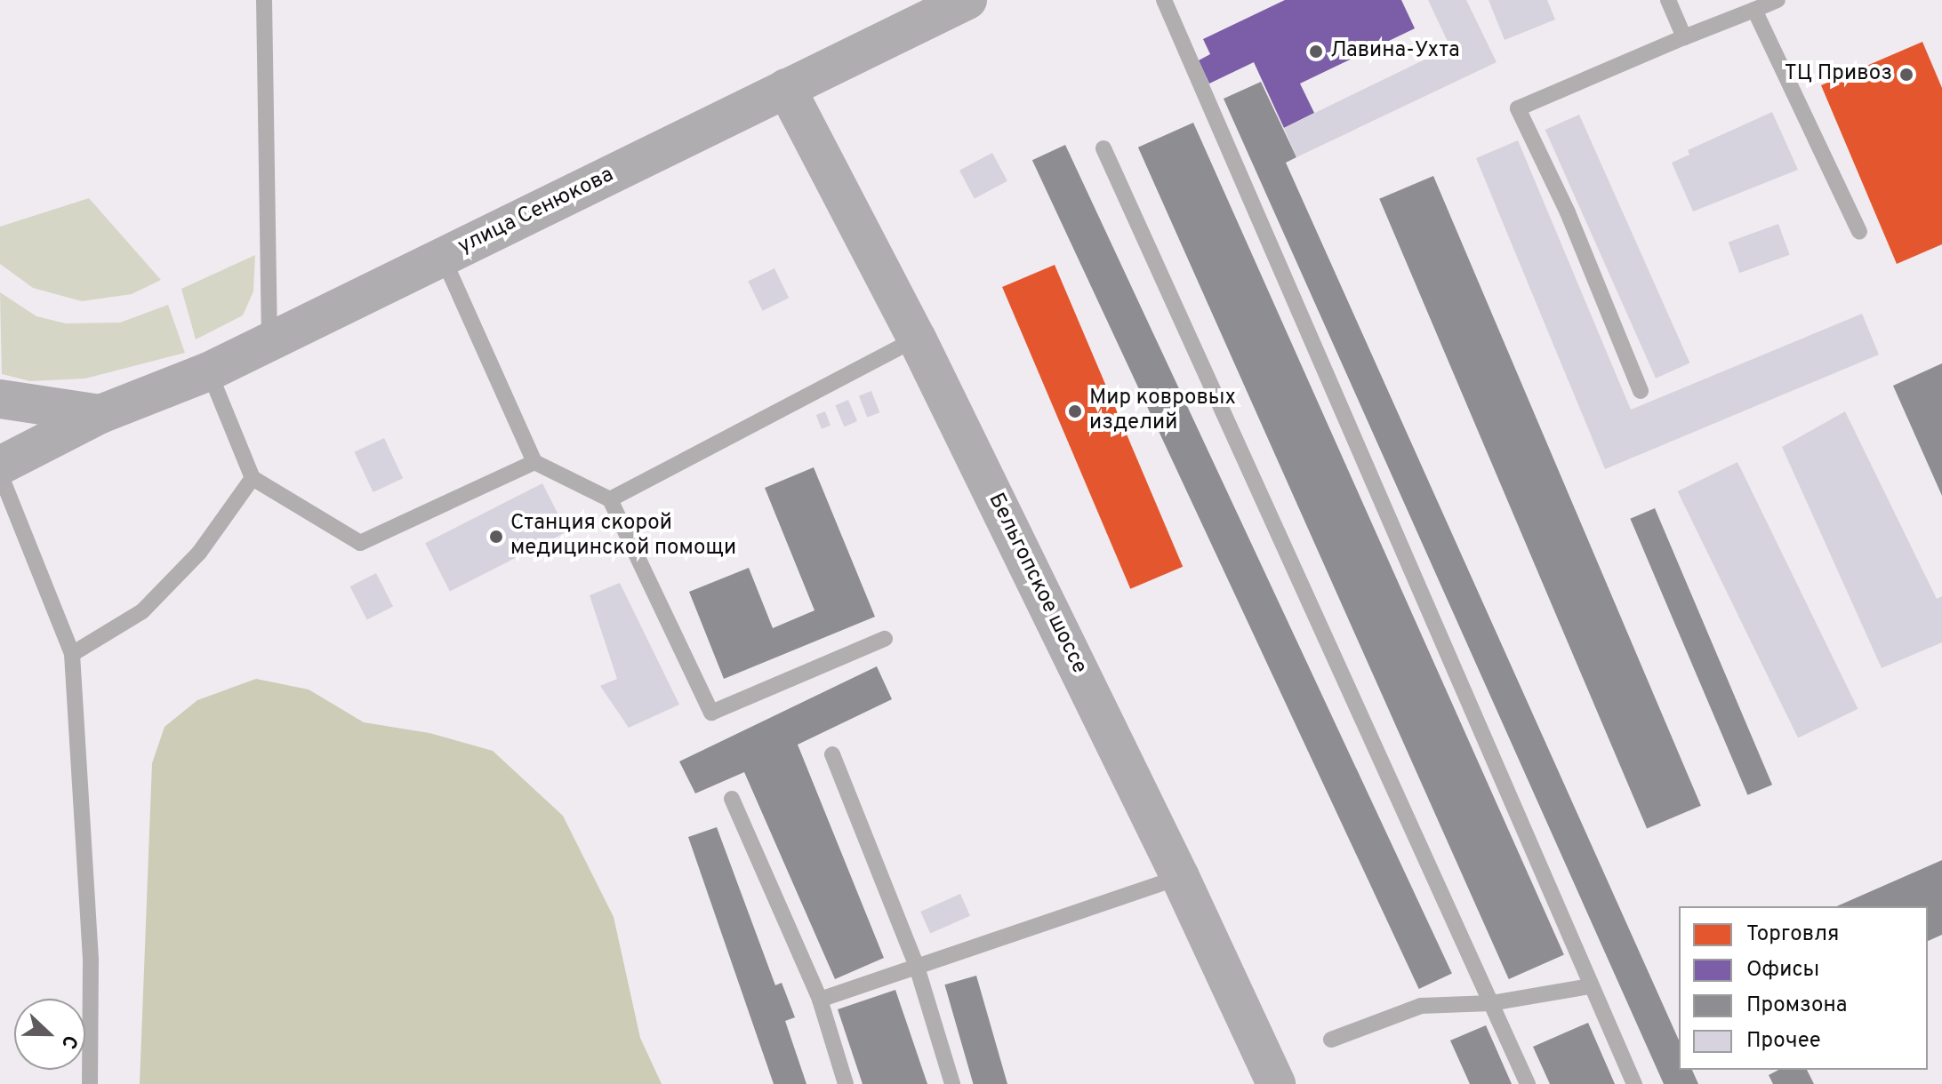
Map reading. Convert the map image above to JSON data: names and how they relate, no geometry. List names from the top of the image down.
{
  "streets": {
    "main road": ["улица Сенюкова", "Бельгопское шоссе"]
  },
  "crossings": [
    ["улица Сенюкова", "Бельгопское шоссе"]
  ],
  "places": [
    "Лавина-Ухта",
    "ТЦ Привоз",
    "Мир ковровых изделий",
    "Станция скорой медицинской помощи"
  ],
  "legend": [
    "Торговля",
    "Офисы",
    "Промзона",
    "Прочее"
  ],
  "north": "right"
}
